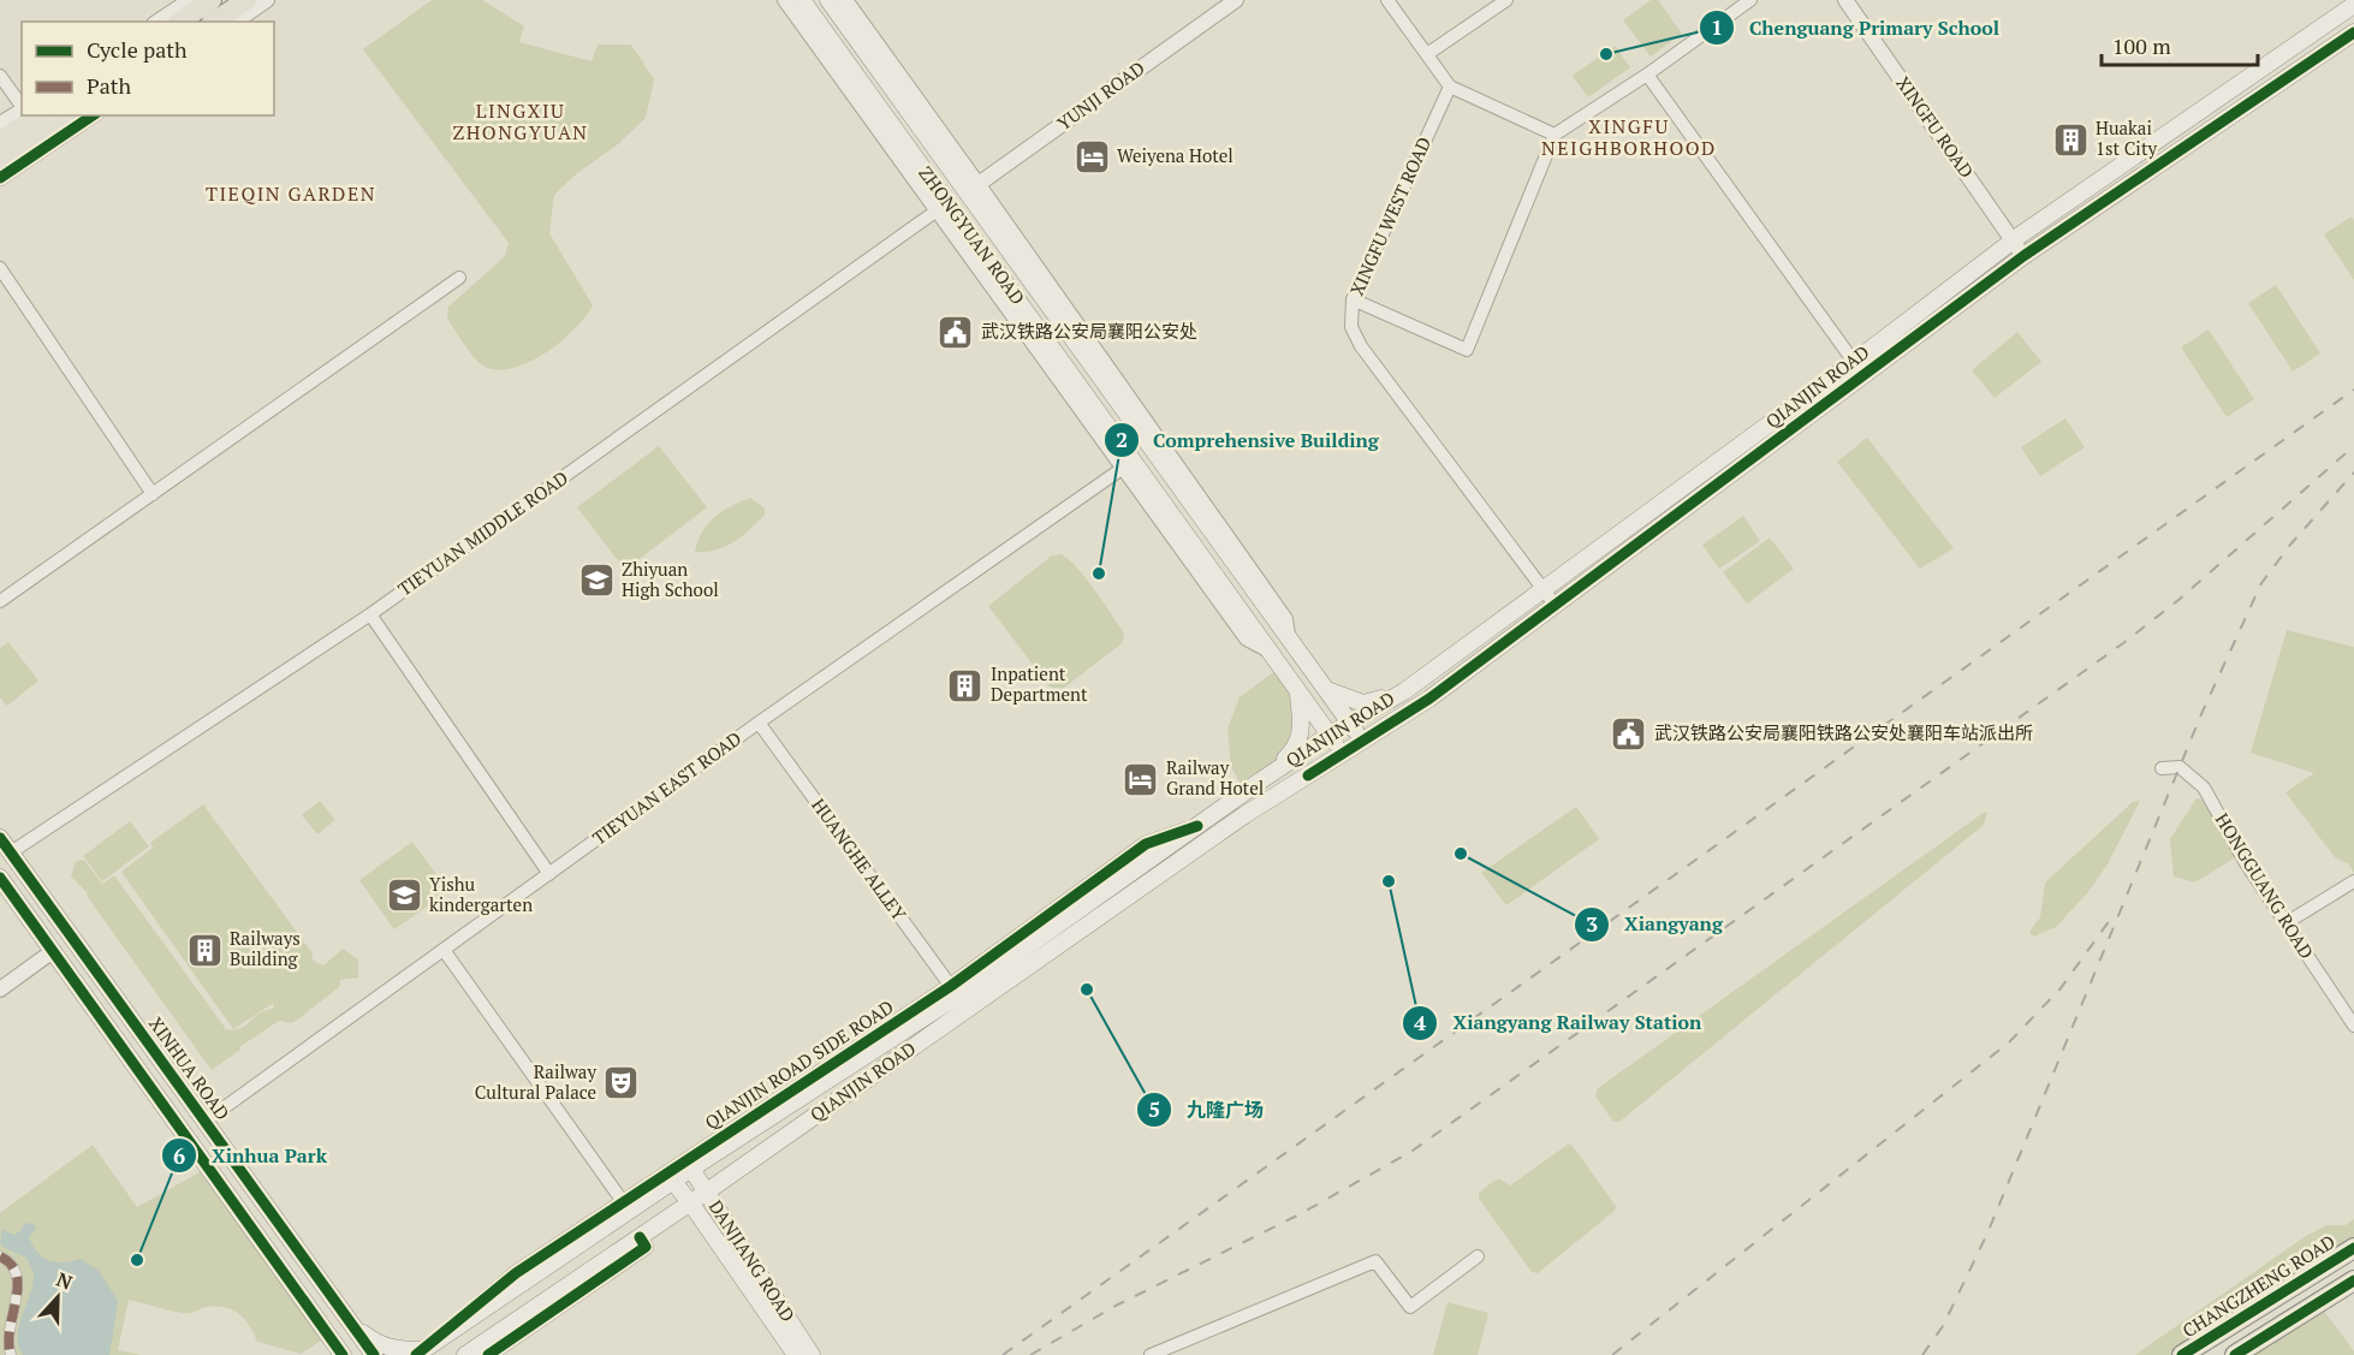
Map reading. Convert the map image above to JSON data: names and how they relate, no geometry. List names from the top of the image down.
{
  "streets": {
    "main road": [
      "ZHONGYUAN ROAD",
      "QIANJIN ROAD",
      "XINHUA ROAD",
      "DANJIANG ROAD",
      "CHANGZHENG ROAD"
    ],
    "street": [
      "YUNJI ROAD",
      "XINGFU ROAD",
      "XINGFU WEST ROAD",
      "TIEYUAN MIDDLE ROAD",
      "TIEYUAN EAST ROAD",
      "HUANGHE ALLEY",
      "HONGGUANG ROAD",
      "QIANJIN ROAD SIDE ROAD"
    ]
  },
  "crossings": [
    ["YUNJI ROAD", "ZHONGYUAN ROAD"],
    ["XINGFU ROAD", "QIANJIN ROAD"],
    ["XINGFU WEST ROAD", "QIANJIN ROAD"],
    ["ZHONGYUAN ROAD", "QIANJIN ROAD"],
    ["ZHONGYUAN ROAD", "TIEYUAN MIDDLE ROAD"],
    ["ZHONGYUAN ROAD", "TIEYUAN EAST ROAD"],
    ["QIANJIN ROAD", "HUANGHE ALLEY"],
    ["QIANJIN ROAD", "QIANJIN ROAD SIDE ROAD"],
    ["QIANJIN ROAD", "DANJIANG ROAD"],
    ["TIEYUAN MIDDLE ROAD", "XINHUA ROAD"],
    ["TIEYUAN EAST ROAD", "HUANGHE ALLEY"],
    ["TIEYUAN EAST ROAD", "XINHUA ROAD"],
    ["HUANGHE ALLEY", "QIANJIN ROAD SIDE ROAD"]
  ],
  "districts": ["LINGXIU ZHONGYUAN", "XINGFU NEIGHBORHOOD", "TIEQIN GARDEN"],
  "places": {
    "other": [
      "Chenguang Primary School",
      "Comprehensive Building",
      "Xiangyang",
      "Xiangyang Railway Station",
      "九隆广场",
      "Xinhua Park"
    ],
    "building": ["Huakai 1st City", "Inpatient Department", "Railways Building"],
    "hotel": ["Weiyena Hotel", "Railway Grand Hotel"],
    "public building": ["武汉铁路公安局襄阳公安处", "武汉铁路公安局襄阳铁路公安处襄阳车站派出所"],
    "school or university": ["Zhiyuan High School", "Yishu kindergarten"],
    "theatre": ["Railway Cultural Palace"]
  },
  "legend": ["Cycle path", "Path"],
  "scale_bar": "100 m",
  "north": "top"
}
